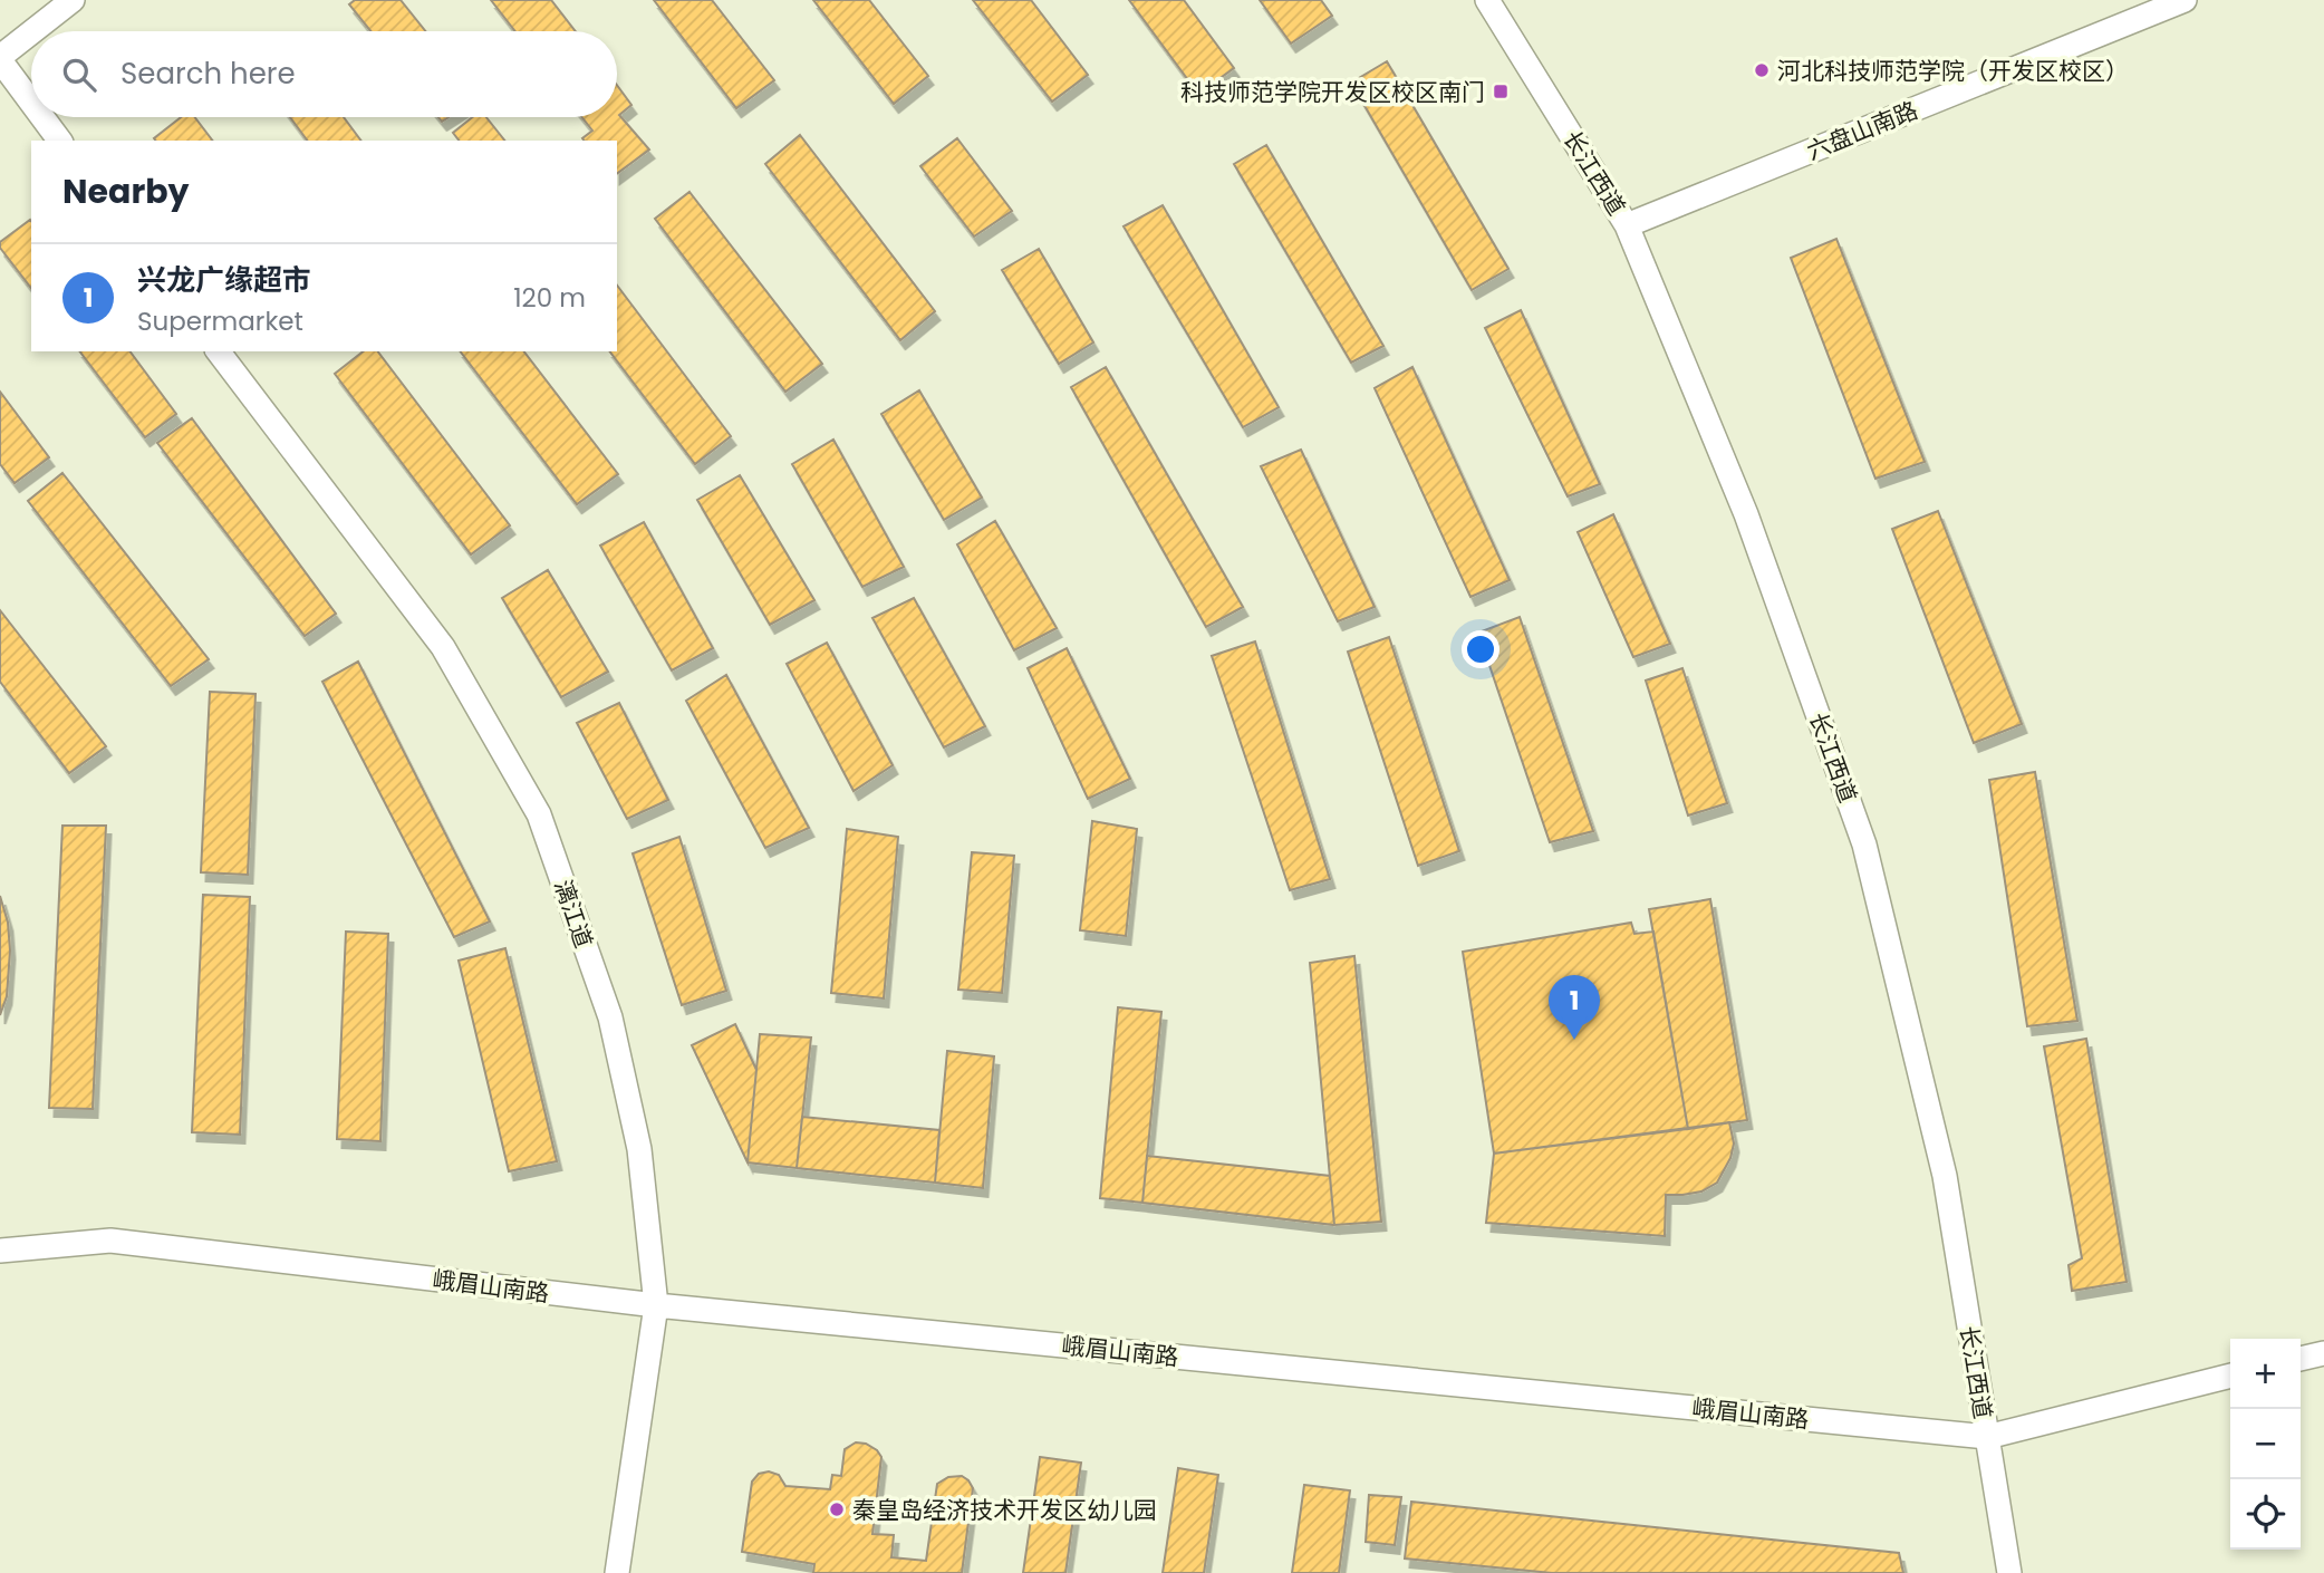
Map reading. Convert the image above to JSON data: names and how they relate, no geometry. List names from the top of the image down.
{
  "streets": {
    "street": [
      "六盘山南路",
      "长江西道",
      "漓江道",
      "峨眉山南路"
    ]
  },
  "crossings": [
    ["六盘山南路", "长江西道"],
    ["长江西道", "峨眉山南路"],
    ["漓江道", "峨眉山南路"]
  ],
  "places": {
    "other": ["河北科技师范学院（开发区校区）", "秦皇岛经济技术开发区幼儿园"],
    "transit": ["科技师范学院开发区校区南门"]
  },
  "page": {
    "search": "Search here",
    "heading": "Nearby",
    "list": [
      {
        "mark": "1",
        "name": "兴龙广缘超市",
        "note": "Supermarket",
        "value": "120 m"
      }
    ],
    "pins": "1",
    "map_buttons": ["+", "−"]
  }
}
